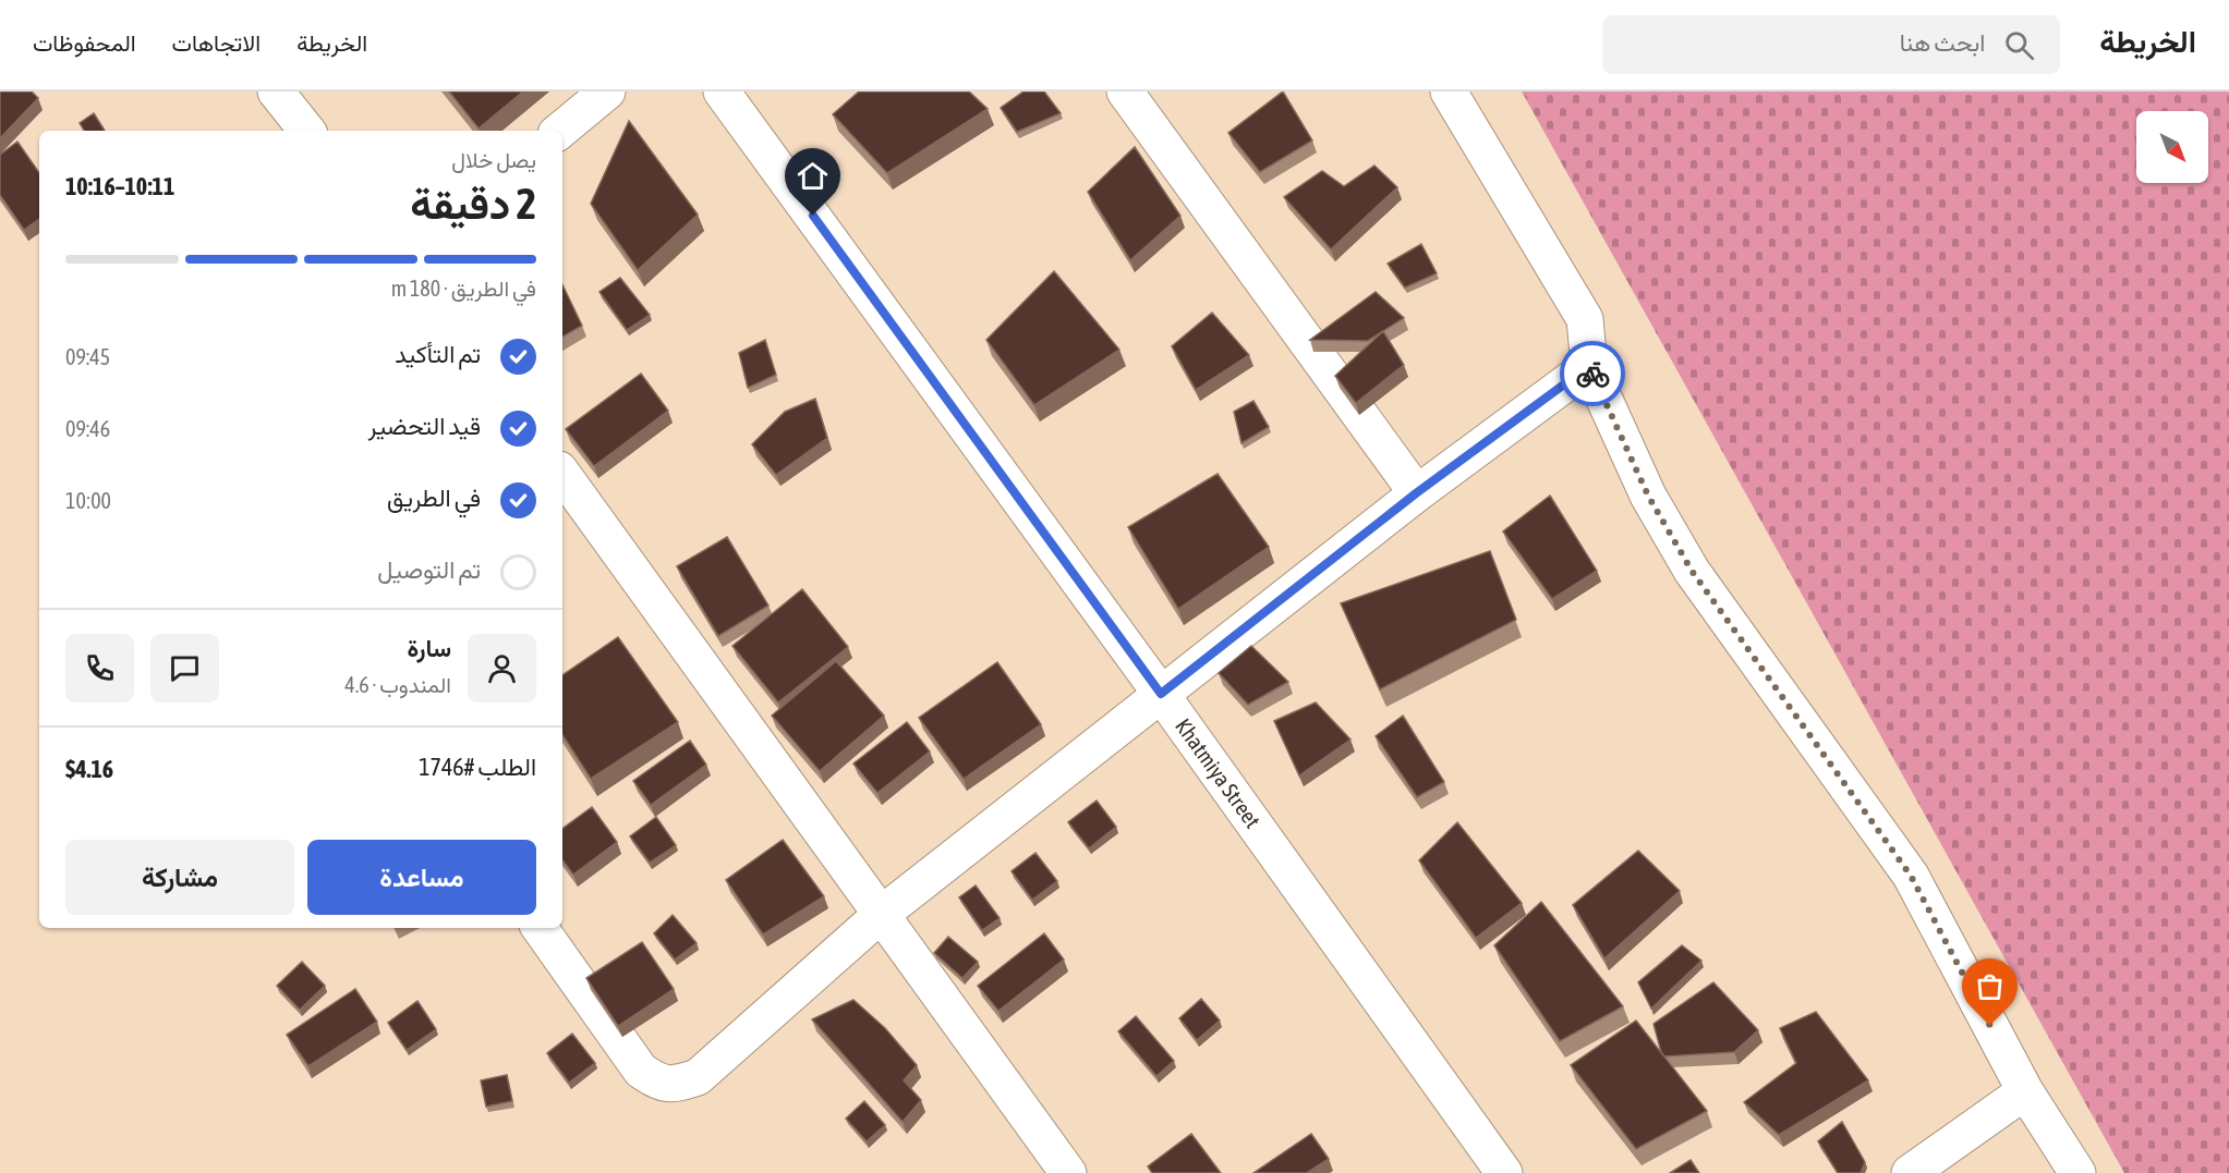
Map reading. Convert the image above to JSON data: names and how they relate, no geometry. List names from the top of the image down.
{
  "streets": {
    "street": ["Khatmiya Street"]
  },
  "north": "bottom right",
  "page": {
    "header": "الخريطة",
    "search": "ابحث هنا",
    "nav": ["الخريطة", "الاتجاهات", "المحفوظات"],
    "heading": ["2 دقيقة", "يصل خلال", "10:11–10:16"],
    "panel": [
      "سارة",
      "المندوب · 4.6",
      "الطلب #1746",
      "$4.16"
    ],
    "bar": "في الطريق · 180 m",
    "list": [
      ["تم التأكيد", "09:45"],
      ["قيد التحضير", "09:46"],
      ["في الطريق", "10:00"],
      "تم التوصيل"
    ],
    "buttons": ["مساعدة", "مشاركة"]
  }
}
